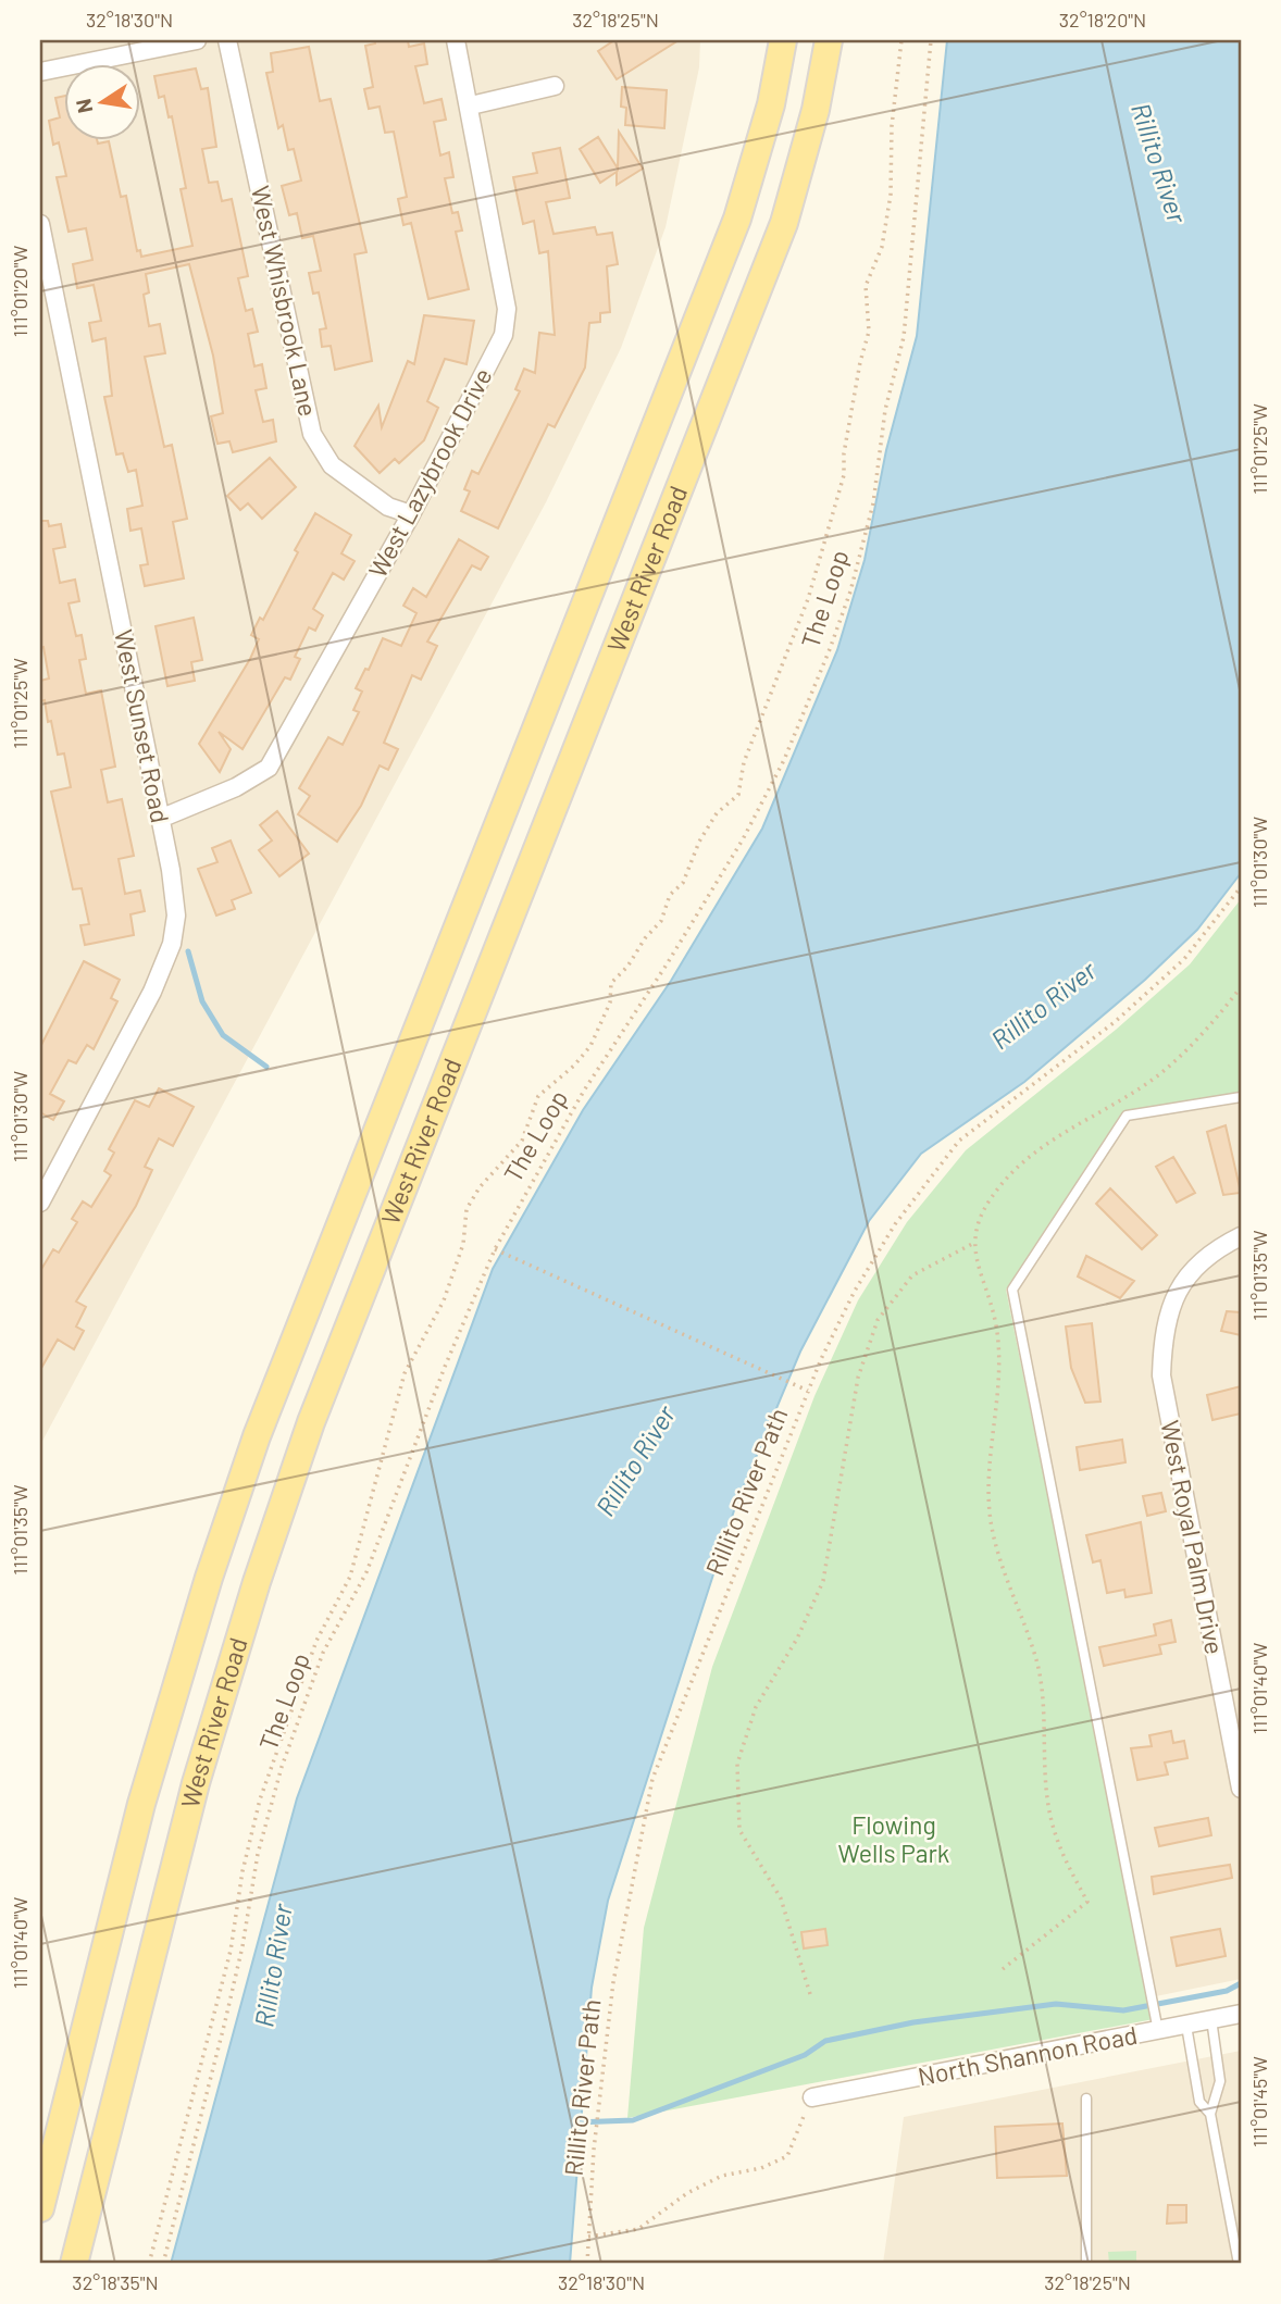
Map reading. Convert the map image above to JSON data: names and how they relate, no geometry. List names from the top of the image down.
{
  "streets": {
    "main road": ["West River Road"],
    "street": [
      "West Whisbrook Lane",
      "West Lazybrook Drive",
      "West Sunset Road",
      "West Royal Palm Drive",
      "North Shannon Road"
    ],
    "path": ["The Loop", "Rillito River Path"]
  },
  "crossings": [
    ["West Whisbrook Lane", "West Lazybrook Drive"],
    ["West Lazybrook Drive", "West Sunset Road"]
  ],
  "water": ["Rillito River"],
  "parks": ["Flowing Wells Park"],
  "north": "left",
  "coordinates": [
    "32°18'30\"N",
    "32°18'25\"N",
    "32°18'20\"N",
    "111°01'20\"W",
    "111°01'25\"W",
    "111°01'30\"W",
    "111°01'35\"W",
    "111°01'40\"W",
    "111°01'45\"W",
    "32°18'35\"N"
  ]
}
